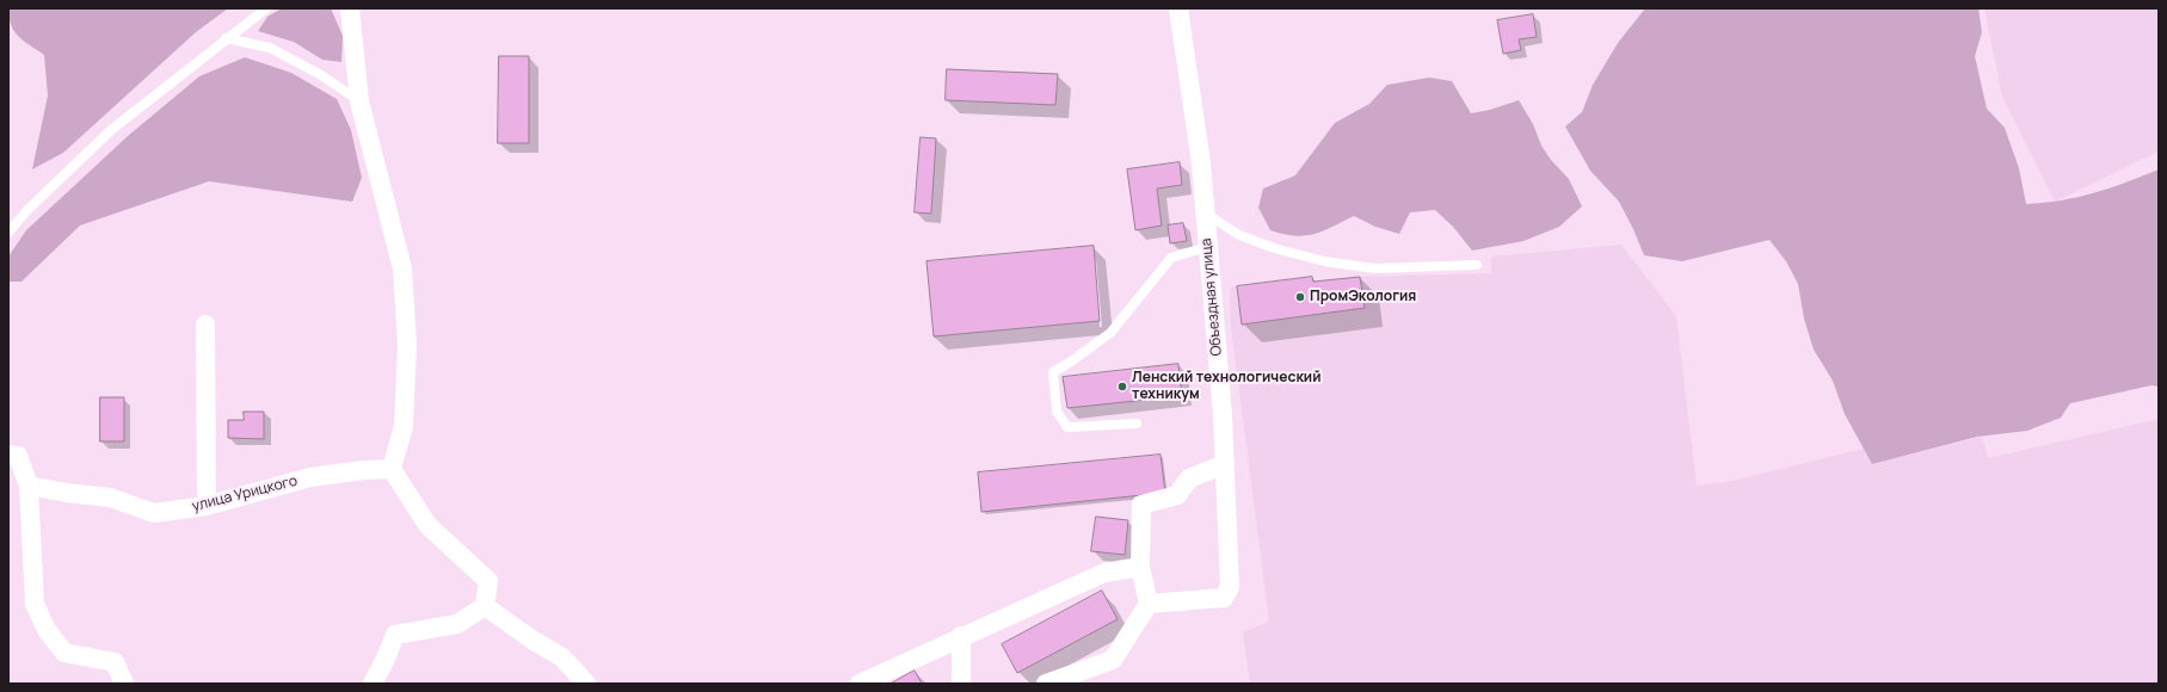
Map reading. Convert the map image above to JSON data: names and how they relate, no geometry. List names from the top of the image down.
{
  "streets": {
    "street": ["Объездная улица", "улица Урицкого"]
  },
  "places": ["ПромЭкология", "Ленский технологический техникум"]
}
